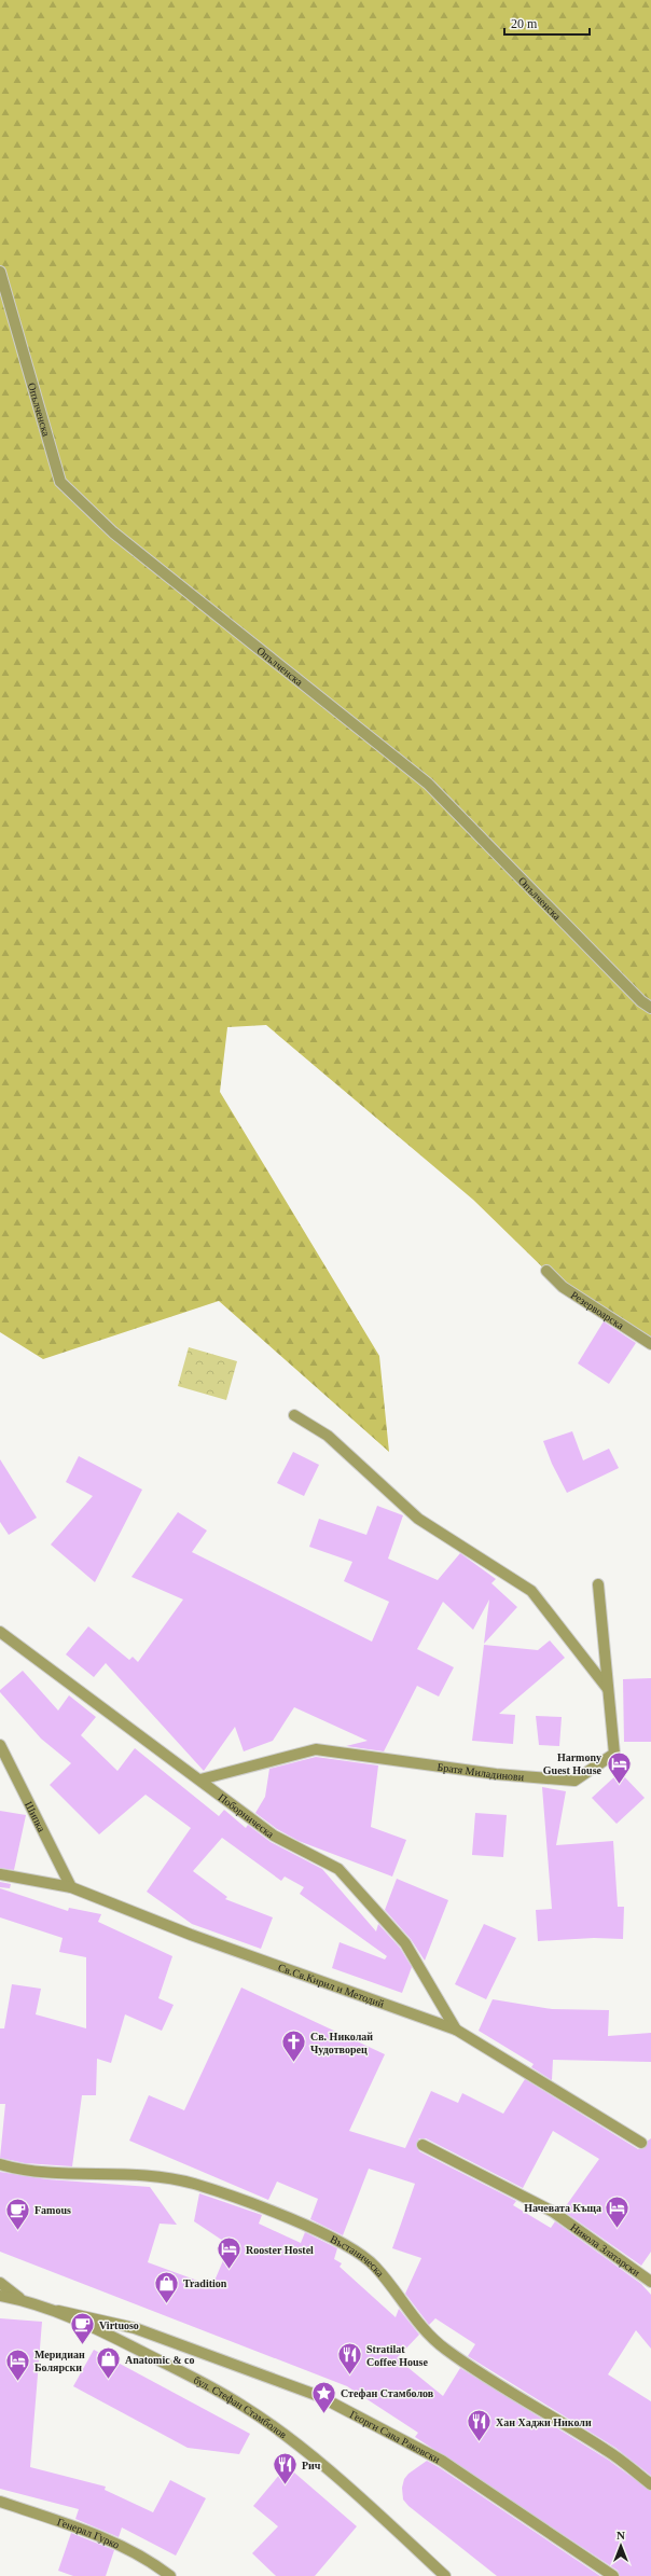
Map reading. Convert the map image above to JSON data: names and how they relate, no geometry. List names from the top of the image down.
{
  "streets": {
    "street": [
      "Опълченска",
      "Резервоарска",
      "Братя Миладинови",
      "Поборническа",
      "Шипка",
      "Св.Св.Кирил и Методий",
      "Никола Златарски",
      "Въстаническа",
      "бул. Стефан Стамболов",
      "Георги Сава Раковски",
      "Генерал Гурко"
    ]
  },
  "crossings": [
    ["Братя Миладинови", "Поборническа"],
    ["Поборническа", "Св.Св.Кирил и Методий"],
    ["Шипка", "Св.Св.Кирил и Методий"],
    ["бул. Стефан Стамболов", "Георги Сава Раковски"]
  ],
  "places": {
    "hotel": [
      "Harmony Guest House",
      "Начевата Къща",
      "Rooster Hostel",
      "Меридиан Болярски"
    ],
    "church": ["Св. Николай Чудотворец"],
    "cafe": ["Famous", "Virtuoso"],
    "shop": ["Tradition", "Anatomic & co"],
    "restaurant": ["Stratilat Coffee House", "Хан Хаджи Николи", "Рич"],
    "place": ["Стефан Стамболов"]
  },
  "scale_bar": "20 m",
  "north": "top"
}
